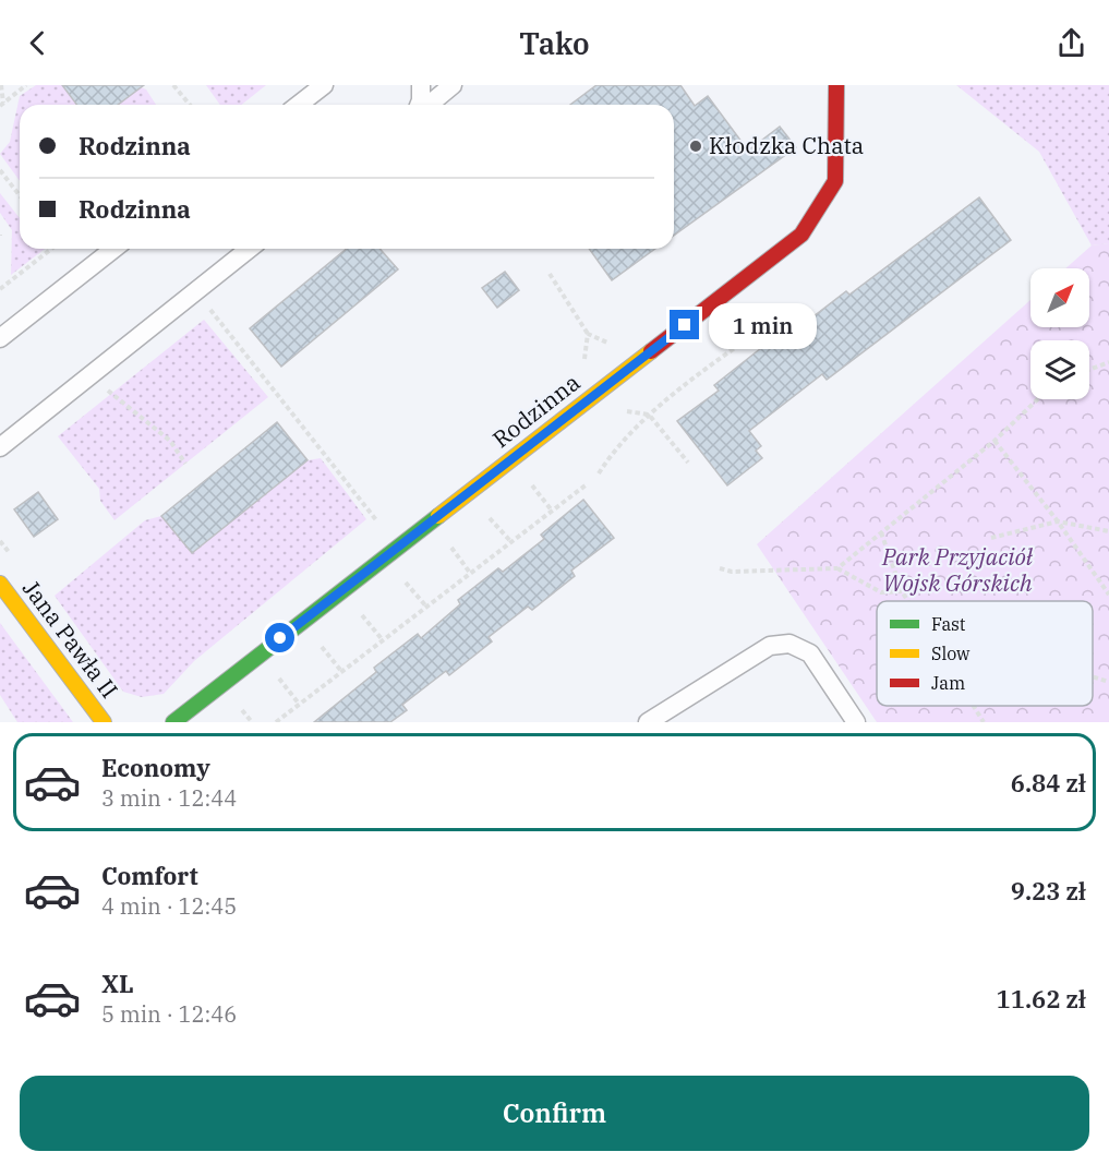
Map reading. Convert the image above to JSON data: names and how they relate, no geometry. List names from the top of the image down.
{
  "streets": {
    "street": ["Rodzinna", "Jana Pawła II"]
  },
  "parks": ["Park Przyjaciół Wojsk Górskich"],
  "places": ["Kłodzka Chata"],
  "legend": ["Fast", "Slow", "Jam"],
  "north": "top right",
  "page": {
    "header": "Tako",
    "banner": ["Rodzinna", "Rodzinna"],
    "bubble": "1 min",
    "list": [
      {
        "name": "Economy",
        "note": "3 min · 12:44",
        "value": "6.84 zł"
      },
      {
        "name": "Comfort",
        "note": "4 min · 12:45",
        "value": "9.23 zł"
      },
      {
        "name": "XL",
        "note": "5 min · 12:46",
        "value": "11.62 zł"
      }
    ],
    "buttons": "Confirm"
  }
}
